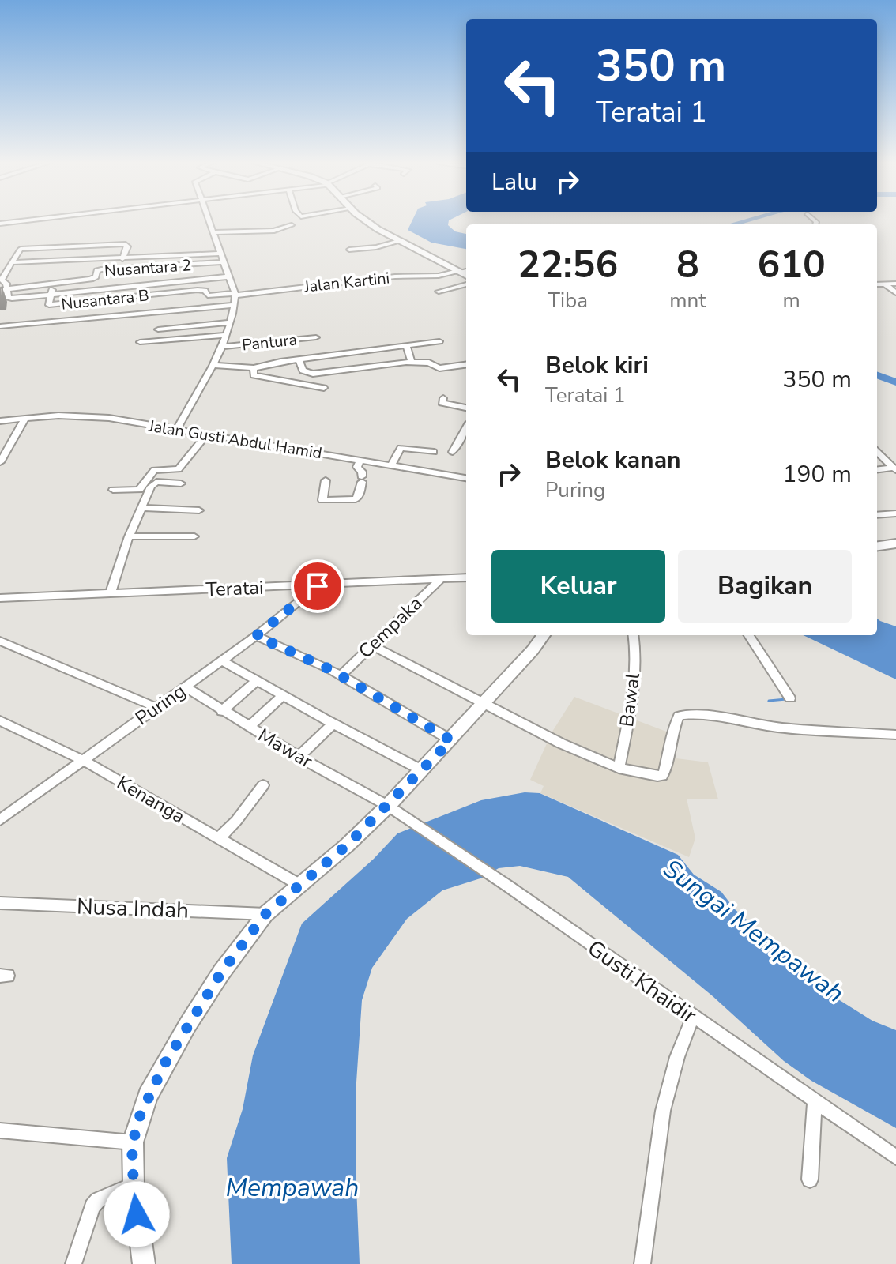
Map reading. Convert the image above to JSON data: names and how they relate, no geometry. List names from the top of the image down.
{
  "streets": {
    "street": [
      "Nusantara 2",
      "Jalan Kartini",
      "Nusantara B",
      "Pantura",
      "Jalan Gusti Abdul Hamid",
      "Teratai",
      "Cempaka",
      "Bawal",
      "Puring",
      "Mawar",
      "Kenanga",
      "Nusa Indah",
      "Gusti Khaidir"
    ]
  },
  "crossings": [
    ["Jalan Kartini", "Nusantara B"],
    ["Teratai", "Cempaka"],
    ["Teratai", "Puring"],
    ["Puring", "Mawar"],
    ["Puring", "Kenanga"],
    ["Mawar", "Gusti Khaidir"]
  ],
  "water": ["Sungai Mempawah", "Mempawah"],
  "page": {
    "turn": ["350 m", "Teratai 1"],
    "then": "Lalu",
    "eta": [
      "22:56",
      "Tiba",
      "8",
      "mnt",
      "610",
      "m"
    ],
    "list": [
      {
        "name": "Belok kiri",
        "note": "Teratai 1",
        "value": "350 m"
      },
      {
        "name": "Belok kanan",
        "note": "Puring",
        "value": "190 m"
      }
    ],
    "buttons": ["Keluar", "Bagikan"]
  }
}
